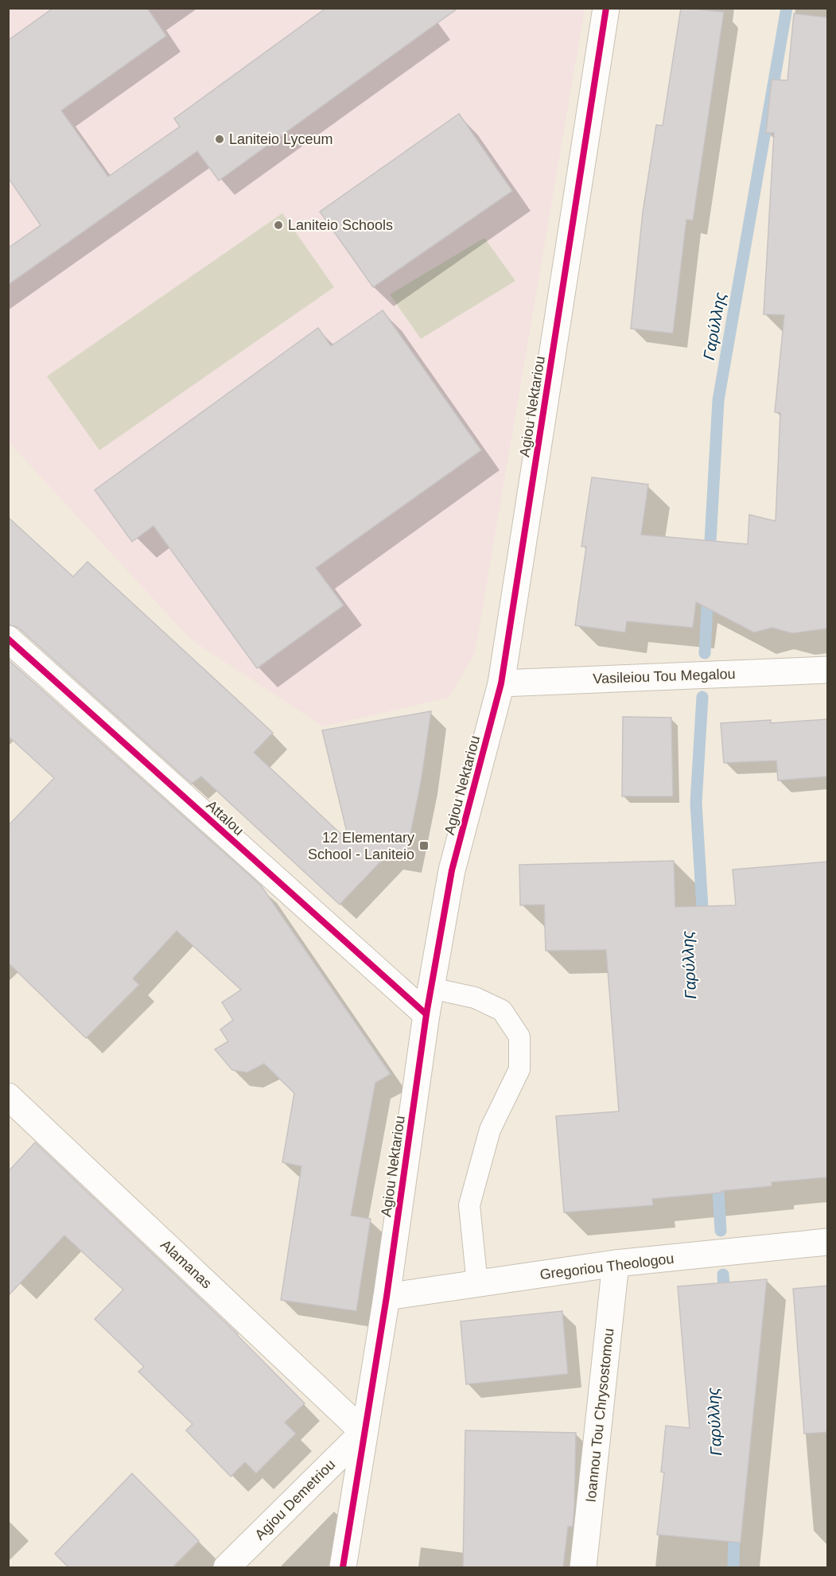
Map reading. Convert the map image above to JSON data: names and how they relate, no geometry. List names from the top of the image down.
{
  "streets": {
    "street": [
      "Agiou Nektariou",
      "Vasileiou Tou Megalou",
      "Attalou",
      "Alamanas",
      "Gregoriou Theologou",
      "Ioannou Tou Chrysostomou",
      "Agiou Demetriou"
    ]
  },
  "crossings": [
    ["Agiou Nektariou", "Vasileiou Tou Megalou"],
    ["Agiou Nektariou", "Attalou"],
    ["Agiou Nektariou", "Alamanas"],
    ["Agiou Nektariou", "Gregoriou Theologou"],
    ["Agiou Nektariou", "Agiou Demetriou"],
    ["Alamanas", "Agiou Demetriou"],
    ["Gregoriou Theologou", "Ioannou Tou Chrysostomou"]
  ],
  "water": ["Γαρύλλης"],
  "places": {
    "other": ["Laniteio Lyceum", "Laniteio Schools"],
    "transit": ["12 Elementary School - Laniteio"]
  }
}
